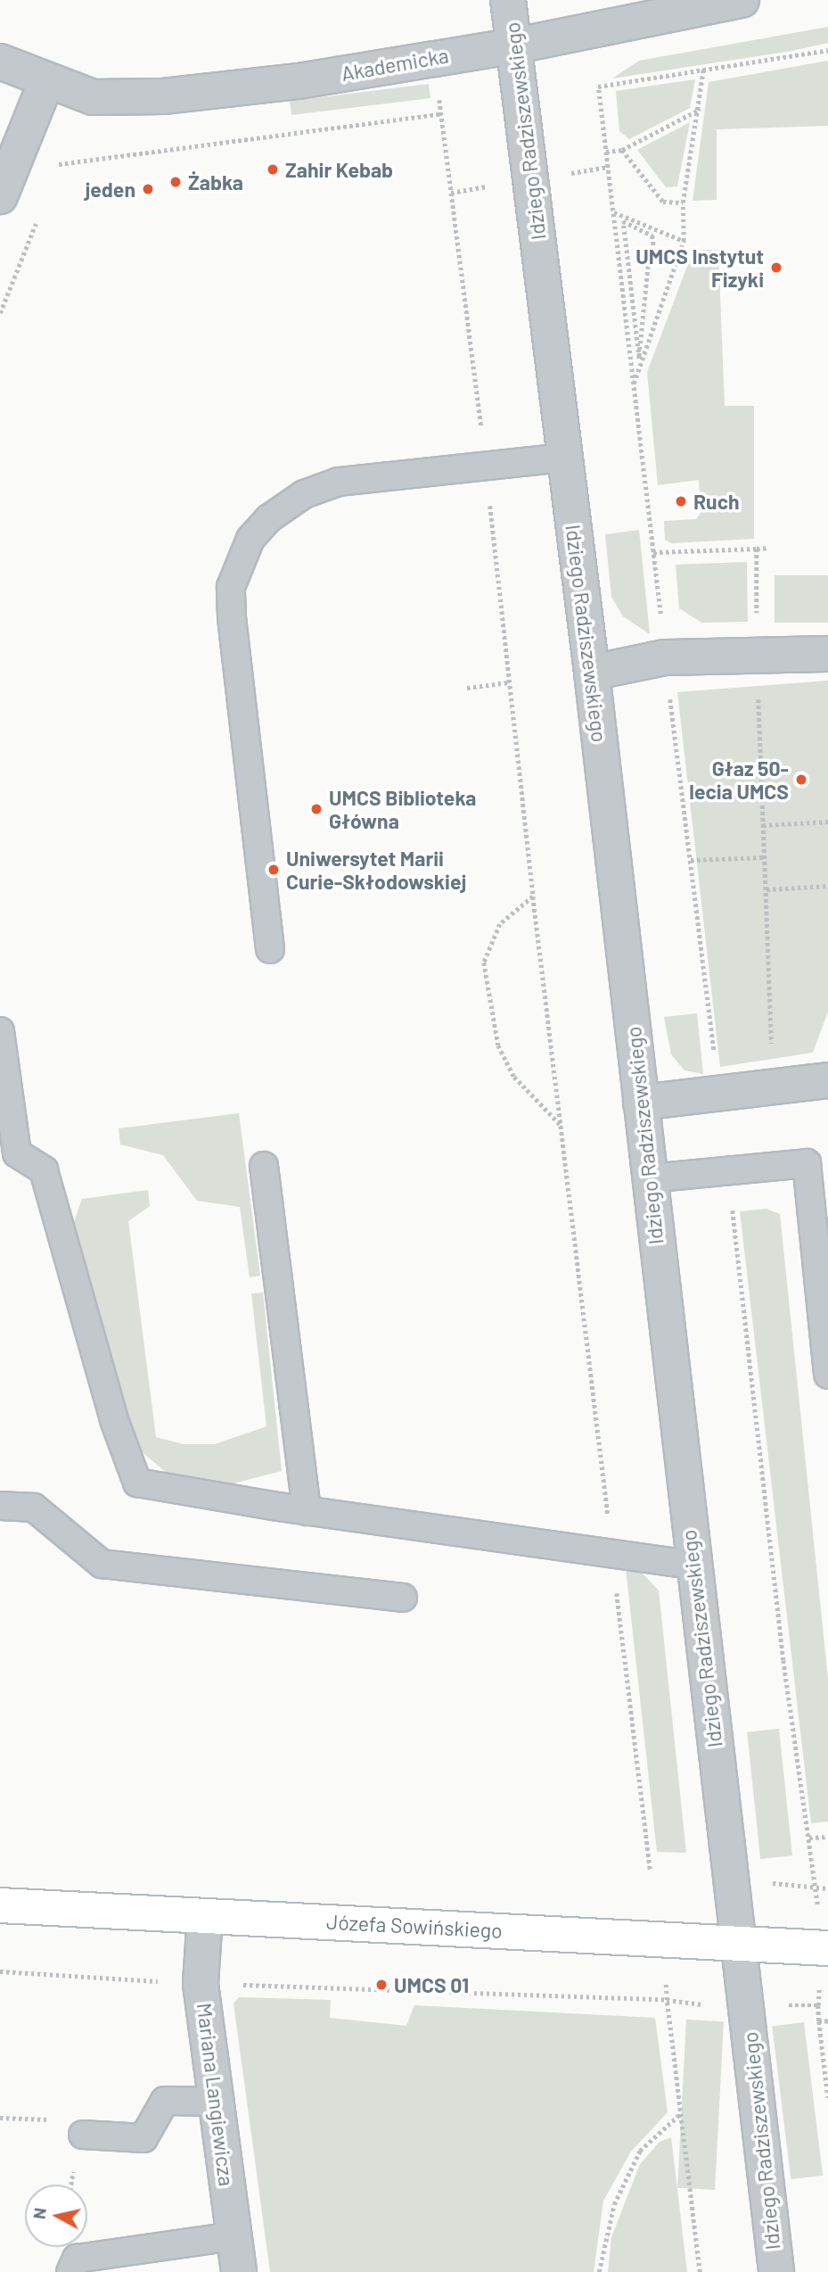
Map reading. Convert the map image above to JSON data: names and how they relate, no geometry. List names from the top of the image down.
{
  "streets": {
    "main road": ["Józefa Sowińskiego"],
    "street": ["Akademicka", "Idziego Radziszewskiego", "Mariana Langiewicza"]
  },
  "crossings": [
    ["Akademicka", "Idziego Radziszewskiego"],
    ["Idziego Radziszewskiego", "Józefa Sowińskiego"],
    ["Józefa Sowińskiego", "Mariana Langiewicza"]
  ],
  "places": [
    "Zahir Kebab",
    "Żabka",
    "jeden",
    "UMCS Instytut Fizyki",
    "Ruch",
    "Głaz 50- lecia UMCS",
    "UMCS Biblioteka Główna",
    "Uniwersytet Marii Curie-Skłodowskiej",
    "UMCS 01"
  ],
  "north": "left"
}
